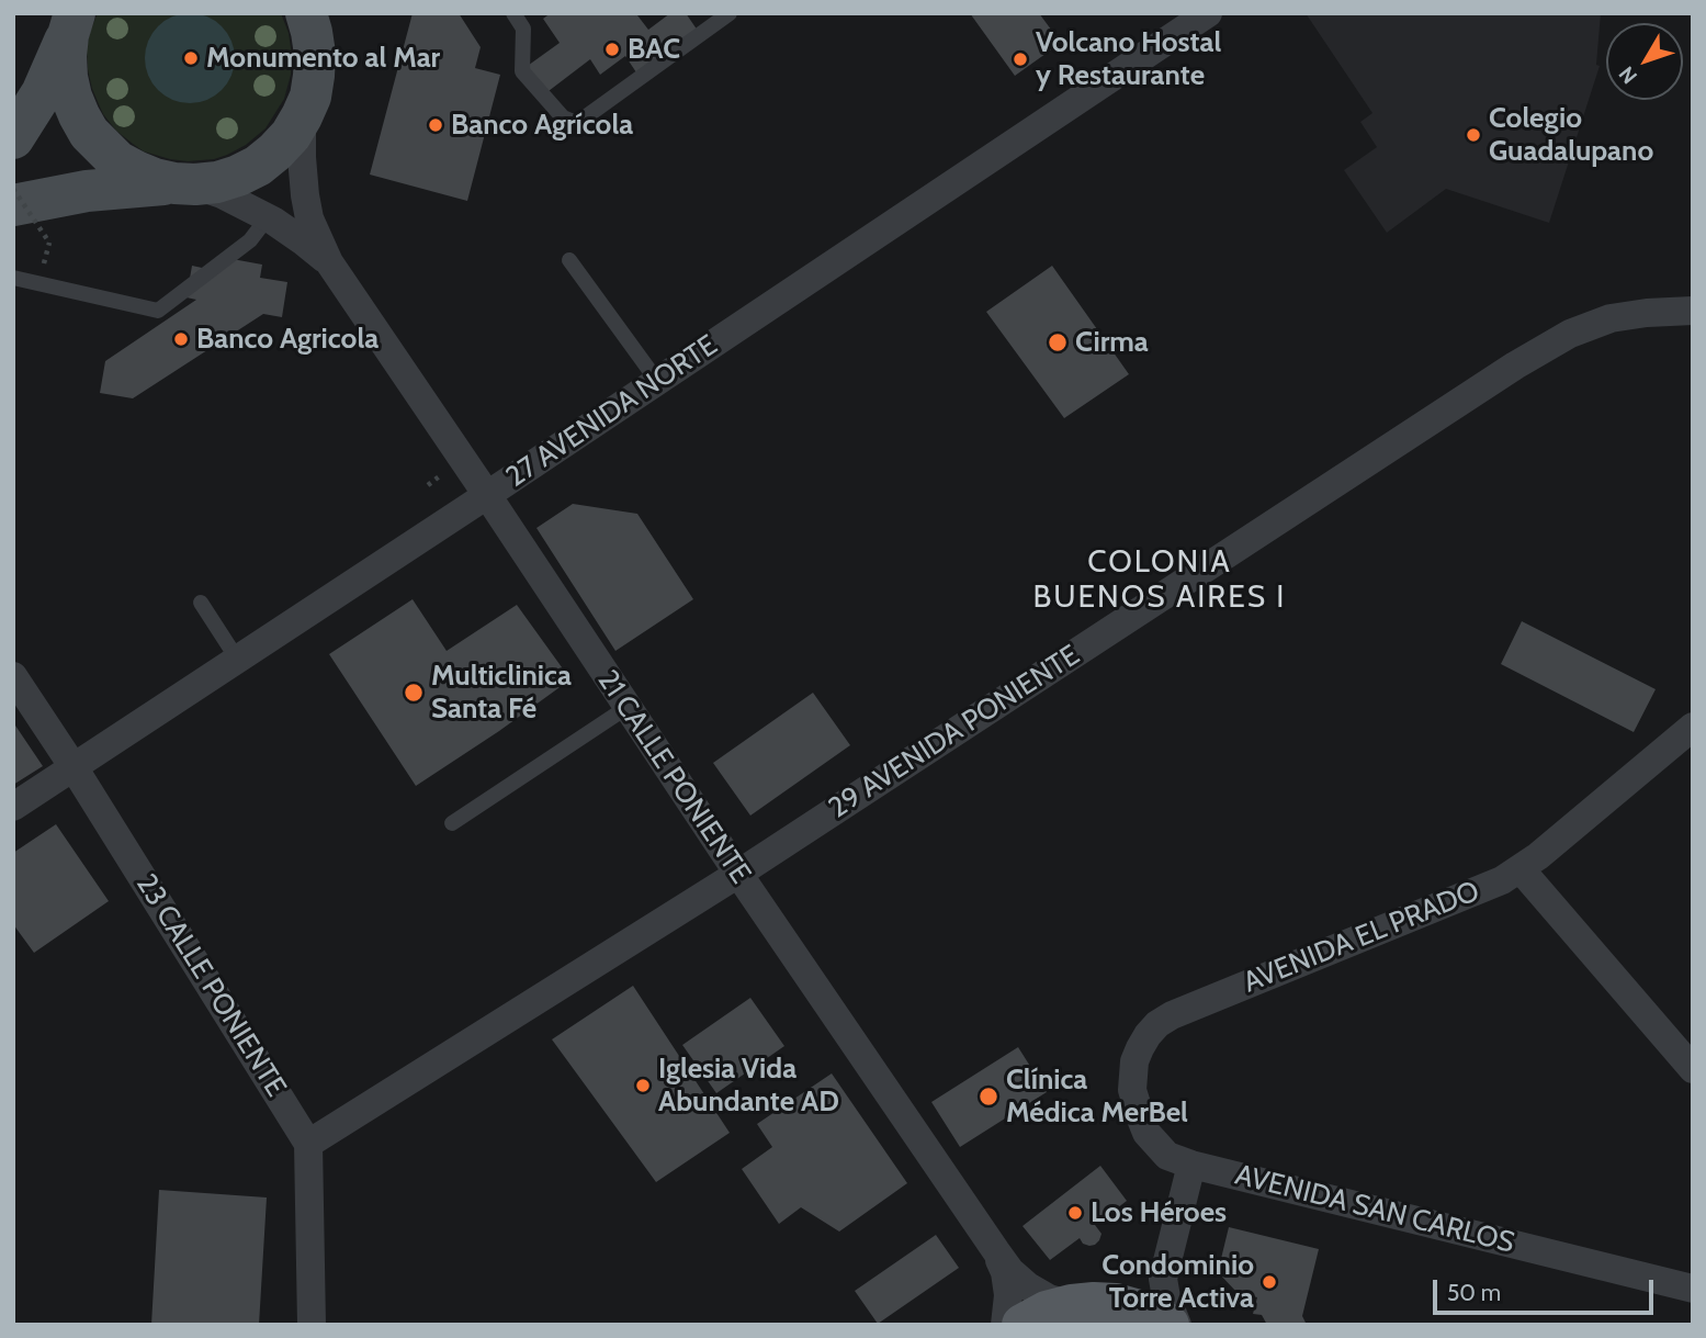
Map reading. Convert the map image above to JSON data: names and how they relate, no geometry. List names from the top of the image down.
{
  "streets": {
    "street": [
      "27 AVENIDA NORTE",
      "29 AVENIDA PONIENTE",
      "21 CALLE PONIENTE",
      "AVENIDA EL PRADO",
      "23 CALLE PONIENTE",
      "AVENIDA SAN CARLOS"
    ]
  },
  "crossings": [
    ["27 AVENIDA NORTE", "21 CALLE PONIENTE"],
    ["27 AVENIDA NORTE", "23 CALLE PONIENTE"],
    ["29 AVENIDA PONIENTE", "21 CALLE PONIENTE"],
    ["29 AVENIDA PONIENTE", "23 CALLE PONIENTE"],
    ["AVENIDA EL PRADO", "AVENIDA SAN CARLOS"]
  ],
  "districts": ["COLONIA BUENOS AIRES I"],
  "places": [
    "BAC",
    "Monumento al Mar",
    "Volcano Hostal y Restaurante",
    "Banco Agrícola",
    "Colegio Guadalupano",
    "Banco Agricola",
    "Cirma",
    "Multiclinica Santa Fé",
    "Iglesia Vida Abundante AD",
    "Clínica Médica MerBel",
    "Los Héroes",
    "Condominio Torre Activa"
  ],
  "scale_bar": "50 m",
  "north": "bottom left"
}
